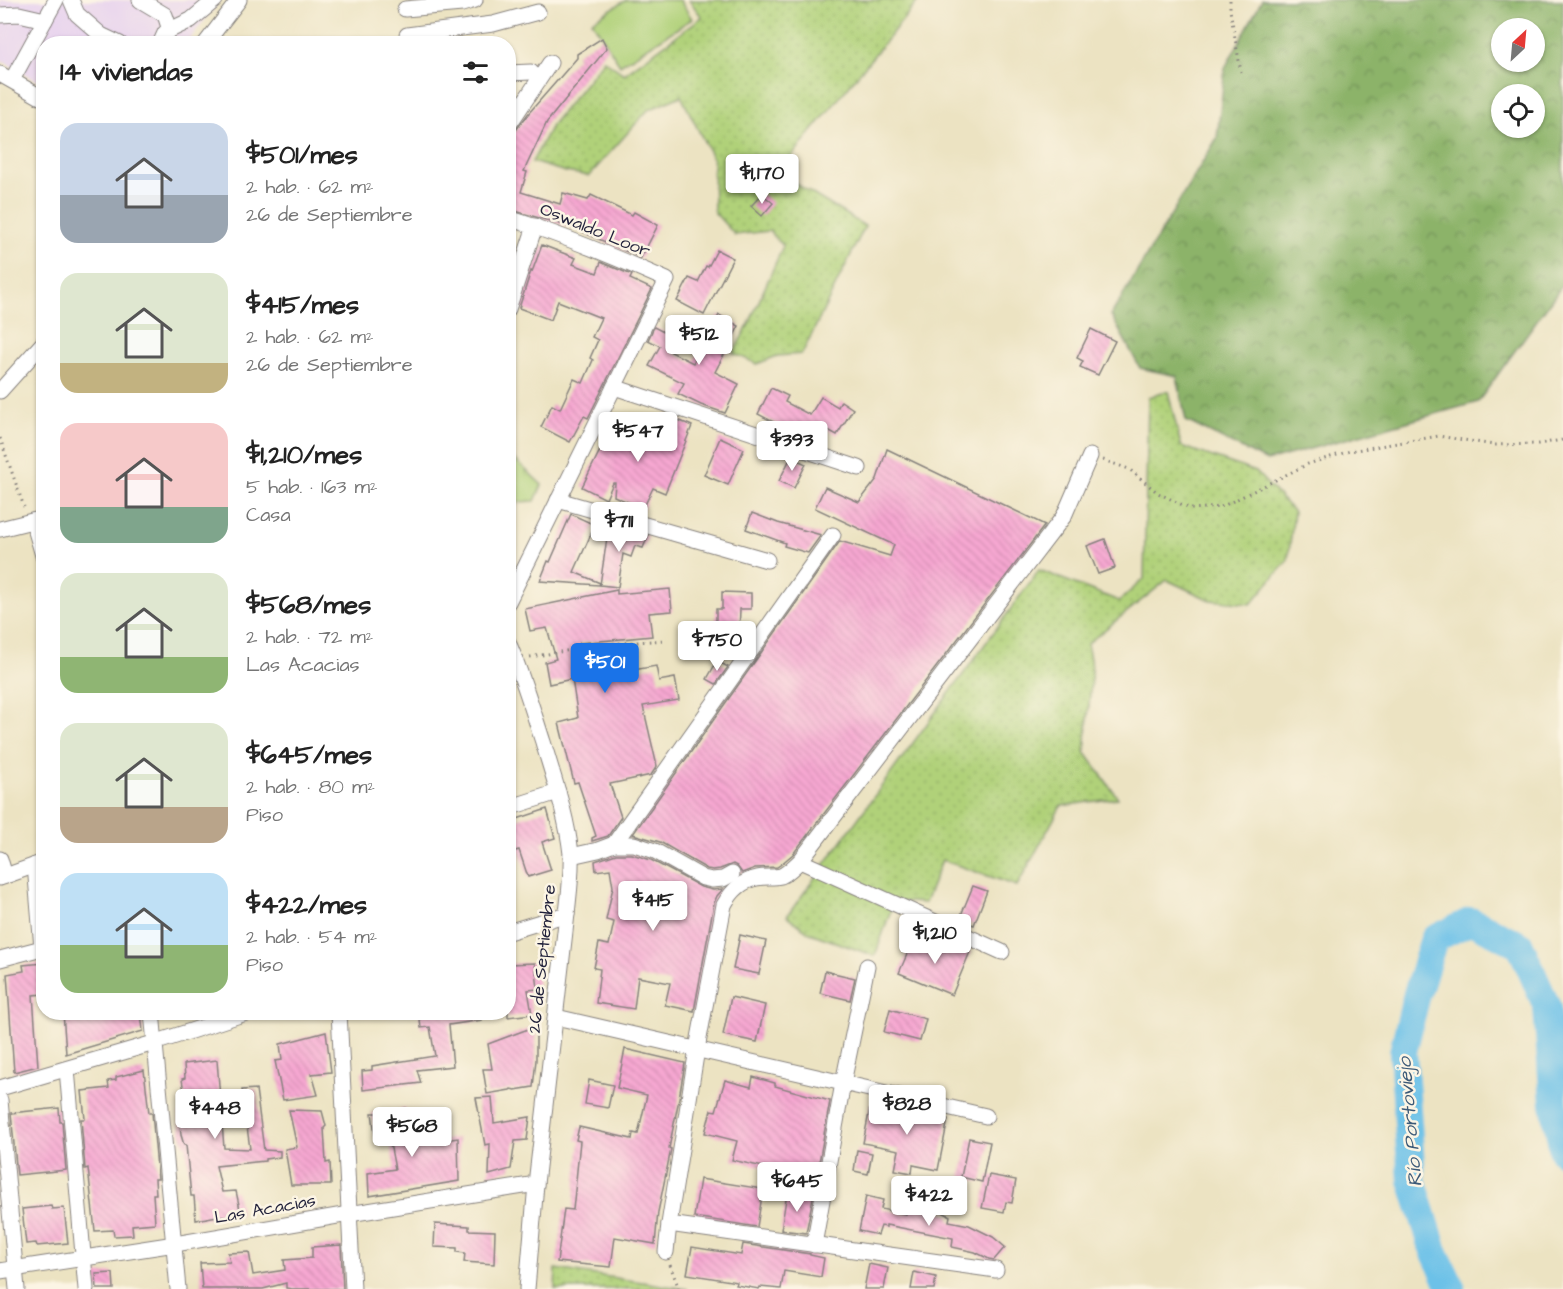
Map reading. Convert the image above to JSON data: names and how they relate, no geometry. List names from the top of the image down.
{
  "streets": {
    "street": ["Oswaldo Loor", "26 de Septiembre", "Las Acacias"]
  },
  "crossings": [
    ["26 de Septiembre", "Las Acacias"]
  ],
  "water": ["Río Portoviejo"],
  "north": "top right",
  "page": {
    "heading": "14 viviendas",
    "list": [
      {
        "name": "$501/mes",
        "note": "2 hab. · 62 m² · 26 de Septiembre"
      },
      {
        "name": "$415/mes",
        "note": "2 hab. · 62 m² · 26 de Septiembre"
      },
      {
        "name": "$1,210/mes",
        "note": "5 hab. · 163 m² · Casa"
      },
      {
        "name": "$568/mes",
        "note": "2 hab. · 72 m² · Las Acacias"
      },
      {
        "name": "$645/mes",
        "note": "2 hab. · 80 m² · Piso"
      },
      {
        "name": "$422/mes",
        "note": "2 hab. · 54 m² · Piso"
      }
    ],
    "price": [
      "$1,170",
      "$512",
      "$547",
      "$393",
      "$711",
      "$750",
      "$501",
      "$415",
      "$1,210",
      "$828",
      "$448",
      "$568",
      "$645",
      "$422"
    ]
  }
}
